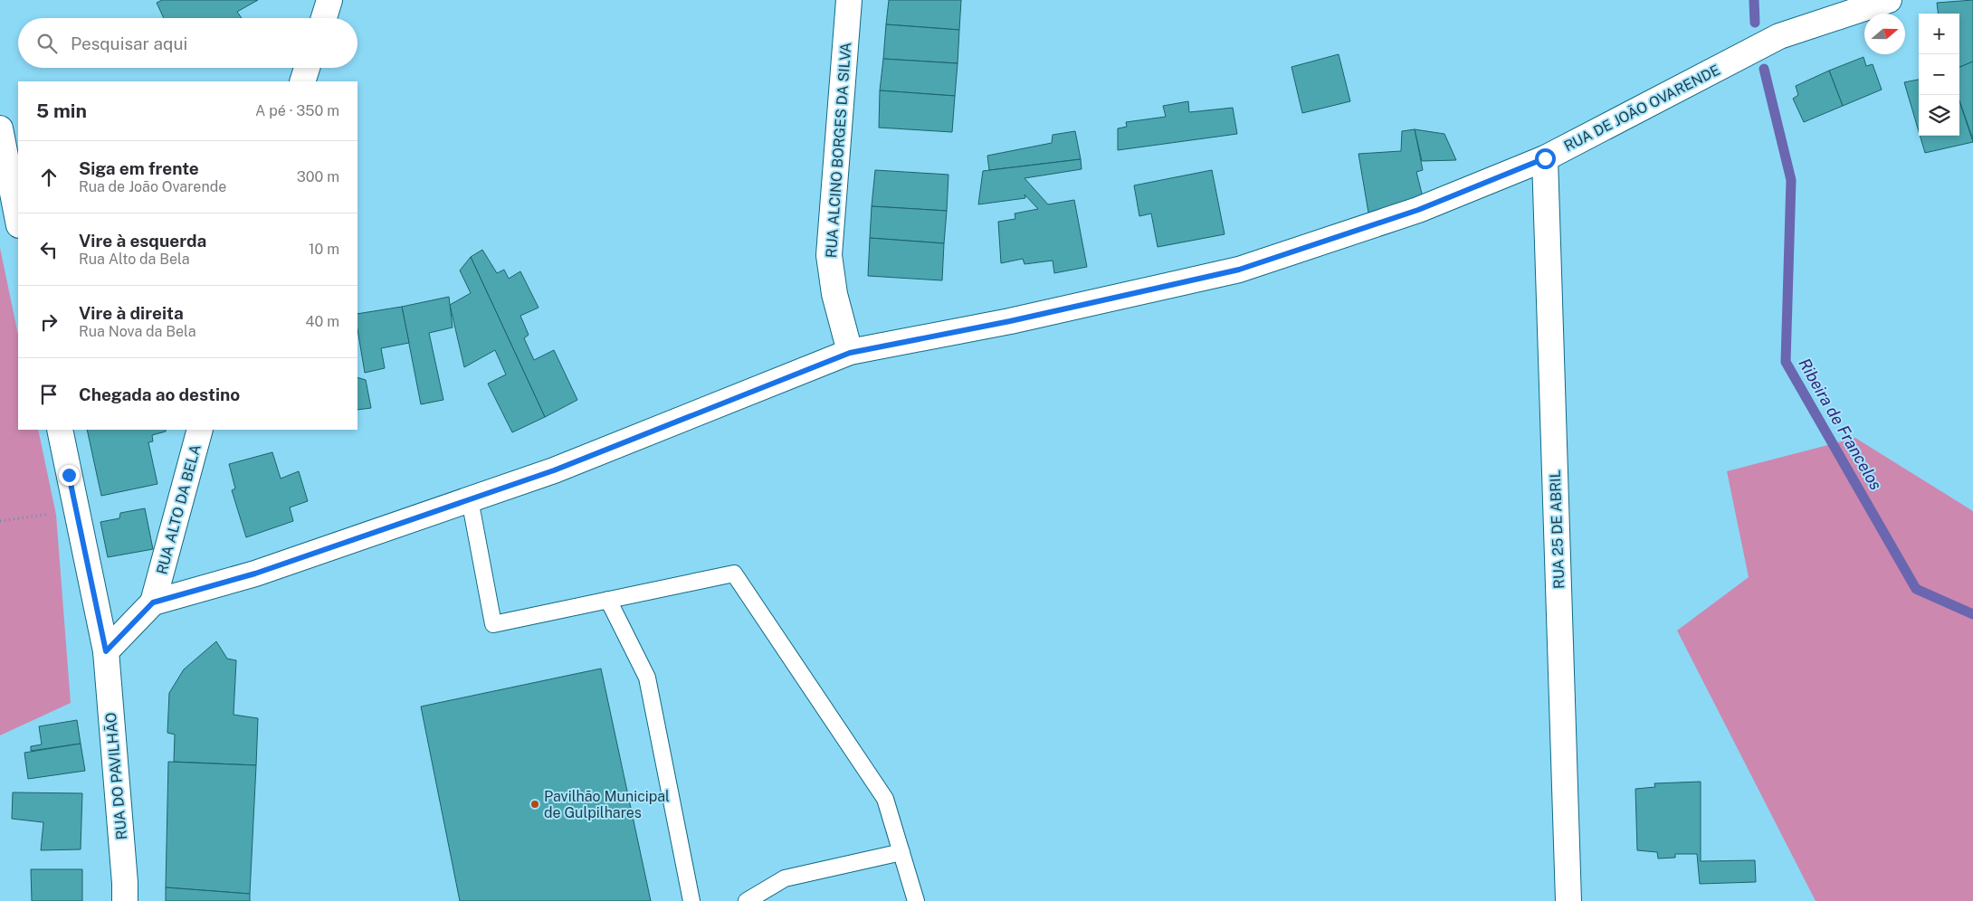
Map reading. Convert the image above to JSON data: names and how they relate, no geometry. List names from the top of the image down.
{
  "streets": {
    "street": [
      "RUA DE JOÃO OVARENDE",
      "RUA ALCINO BORGES DA SILVA",
      "RUA ALTO DA BELA",
      "RUA 25 DE ABRIL",
      "RUA DO PAVILHÃO"
    ]
  },
  "crossings": [
    ["RUA DE JOÃO OVARENDE", "RUA ALCINO BORGES DA SILVA"],
    ["RUA DE JOÃO OVARENDE", "RUA ALTO DA BELA"],
    ["RUA DE JOÃO OVARENDE", "RUA 25 DE ABRIL"],
    ["RUA ALTO DA BELA", "RUA DO PAVILHÃO"]
  ],
  "water": ["Ribeira de Francelos"],
  "places": ["Pavilhão Municipal de Gulpilhares"],
  "north": "right",
  "page": {
    "map_buttons": ["+", "−"],
    "search": "Pesquisar aqui",
    "heading": ["5 min", "A pé · 350 m"],
    "list": [
      ["Siga em frente", "Rua de João Ovarende", "300 m"],
      ["Vire à esquerda", "Rua Alto da Bela", "10 m"],
      ["Vire à direita", "Rua Nova da Bela", "40 m"],
      "Chegada ao destino"
    ]
  }
}
